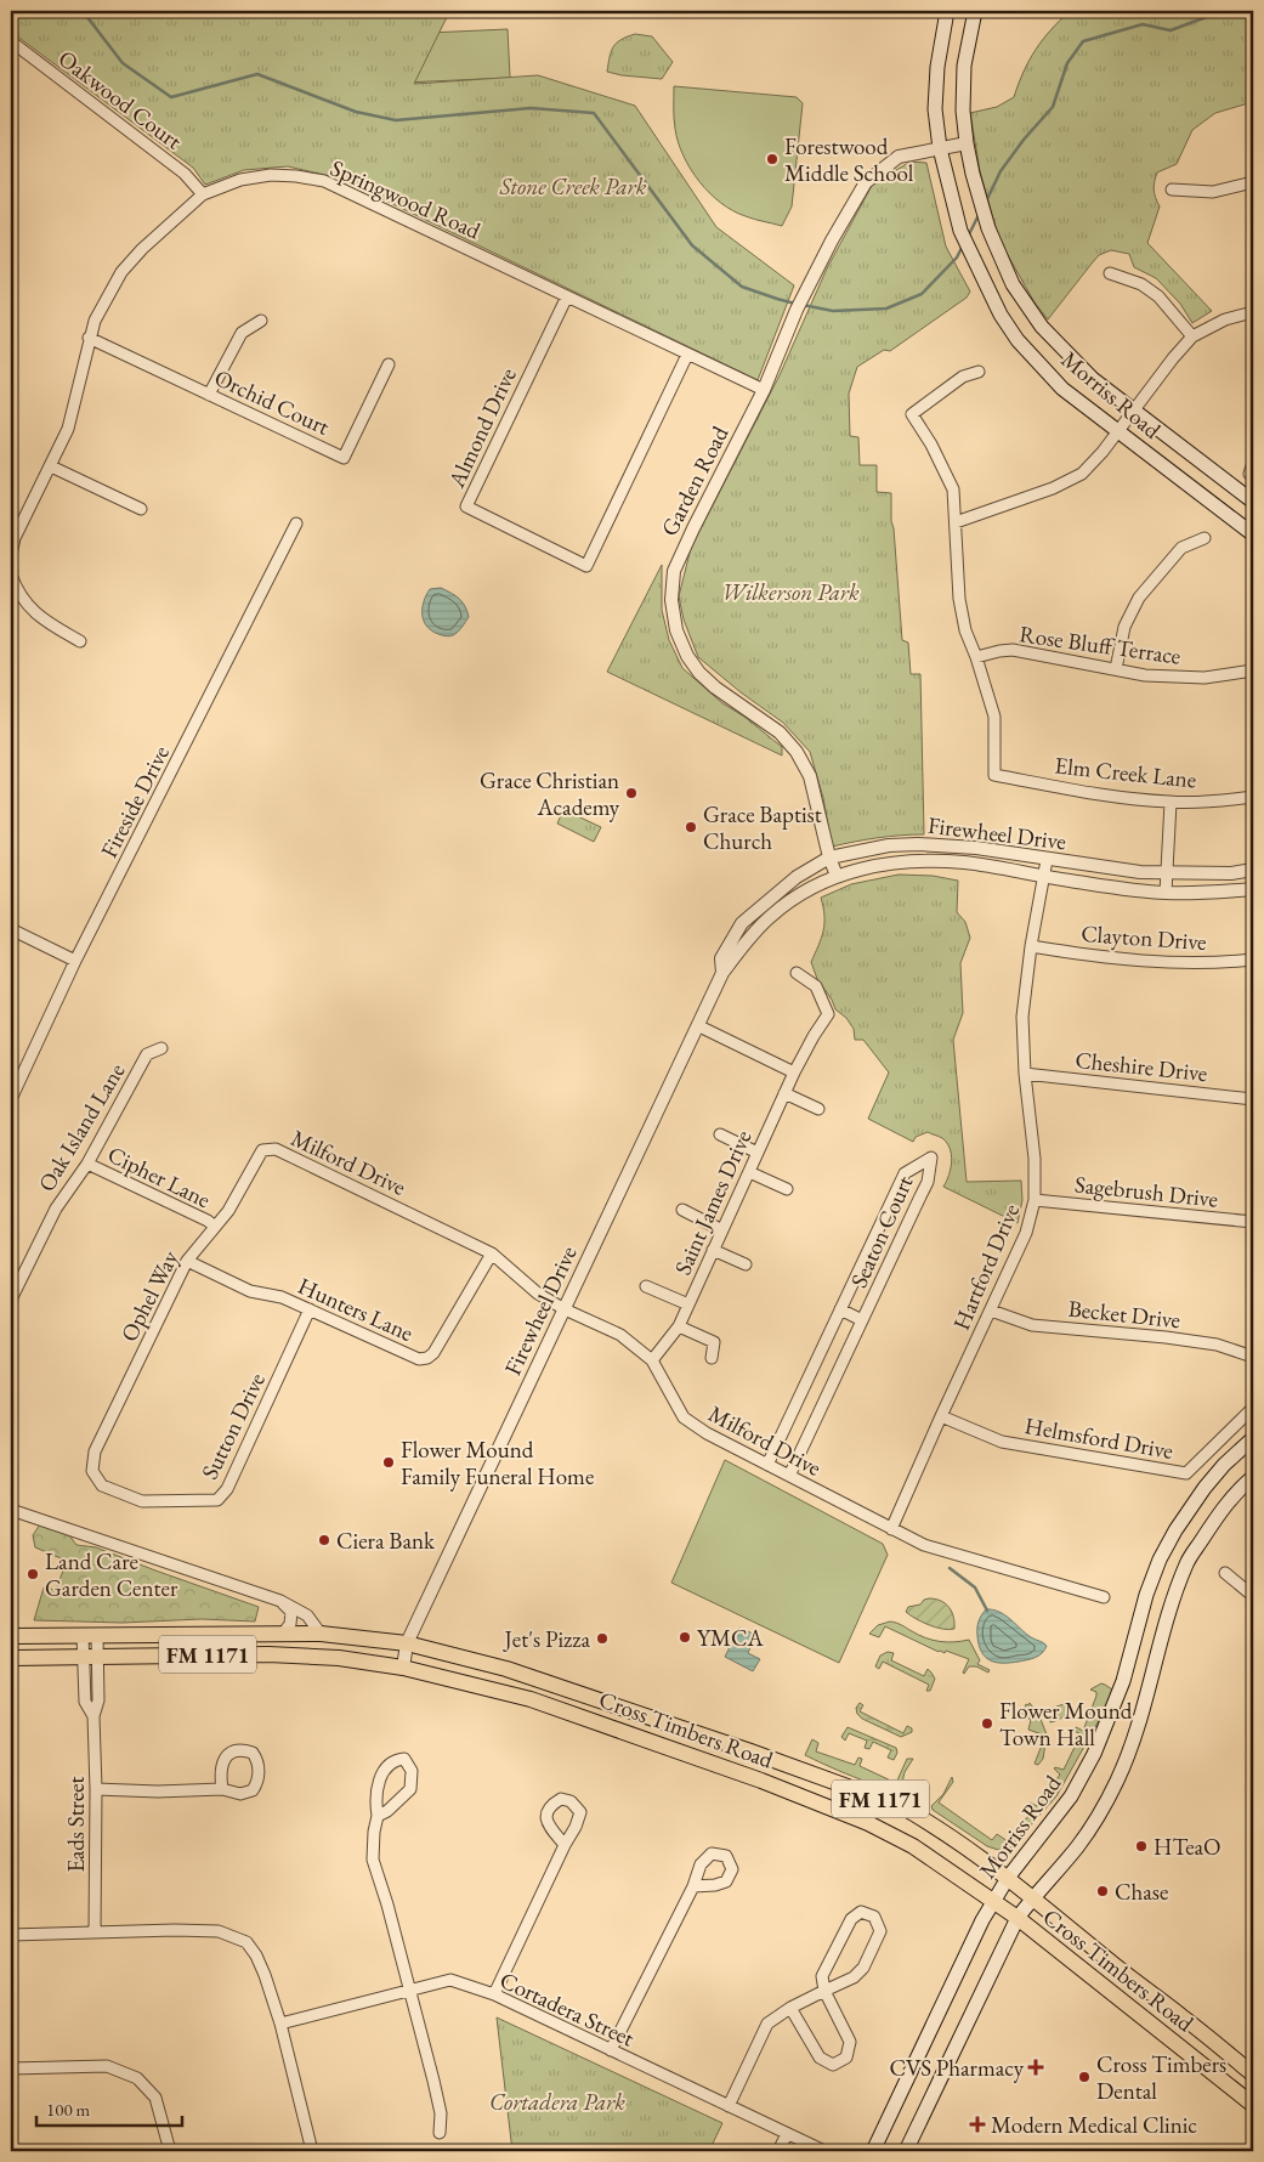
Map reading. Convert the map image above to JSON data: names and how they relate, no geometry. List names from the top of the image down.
{
  "streets": {
    "main road": ["Morriss Road", "FM 1171", "Cross Timbers Road"],
    "street": [
      "Oakwood Court",
      "Springwood Road",
      "Orchid Court",
      "Almond Drive",
      "Garden Road",
      "Rose Bluff Terrace",
      "Elm Creek Lane",
      "Fireside Drive",
      "Firewheel Drive",
      "Clayton Drive",
      "Cheshire Drive",
      "Oak Island Lane",
      "Milford Drive",
      "Cipher Lane",
      "Sagebrush Drive",
      "Saint James Drive",
      "Seaton Court",
      "Hartford Drive",
      "Ophel Way",
      "Hunters Lane",
      "Becket Drive",
      "Sutton Drive",
      "Helmsford Drive",
      "Eads Street",
      "Cortadera Street"
    ]
  },
  "crossings": [
    ["Oakwood Court", "Springwood Road"],
    ["Springwood Road", "Orchid Court"],
    ["Springwood Road", "Almond Drive"],
    ["Springwood Road", "Garden Road"],
    ["Morriss Road", "Garden Road"],
    ["Morriss Road", "Cross Timbers Road"],
    ["Garden Road", "Firewheel Drive"],
    ["Rose Bluff Terrace", "Elm Creek Lane"],
    ["Firewheel Drive", "Milford Drive"],
    ["Firewheel Drive", "Hartford Drive"],
    ["Firewheel Drive", "Cross Timbers Road"],
    ["Clayton Drive", "Hartford Drive"],
    ["Cheshire Drive", "Hartford Drive"],
    ["Oak Island Lane", "Cipher Lane"],
    ["Milford Drive", "Saint James Drive"],
    ["Milford Drive", "Seaton Court"],
    ["Milford Drive", "Hartford Drive"],
    ["Milford Drive", "Ophel Way"],
    ["Milford Drive", "Hunters Lane"],
    ["Cipher Lane", "Ophel Way"],
    ["Sagebrush Drive", "Hartford Drive"],
    ["Hartford Drive", "Becket Drive"],
    ["Hartford Drive", "Helmsford Drive"],
    ["Ophel Way", "Hunters Lane"],
    ["Ophel Way", "Sutton Drive"],
    ["Hunters Lane", "Sutton Drive"],
    ["Cross Timbers Road", "Eads Street"]
  ],
  "parks": ["Stone Creek Park", "Wilkerson Park", "Cortadera Park"],
  "places": {
    "other": [
      "Forestwood Middle School",
      "Grace Christian Academy",
      "Grace Baptist Church",
      "Flower Mound Family Funeral Home",
      "Ciera Bank",
      "Land Care Garden Center",
      "YMCA",
      "Jet's Pizza",
      "Flower Mound Town Hall",
      "HTeaO",
      "Chase",
      "Cross Timbers Dental"
    ],
    "health": ["CVS Pharmacy", "Modern Medical Clinic"]
  },
  "scale_bar": "100 m"
}
